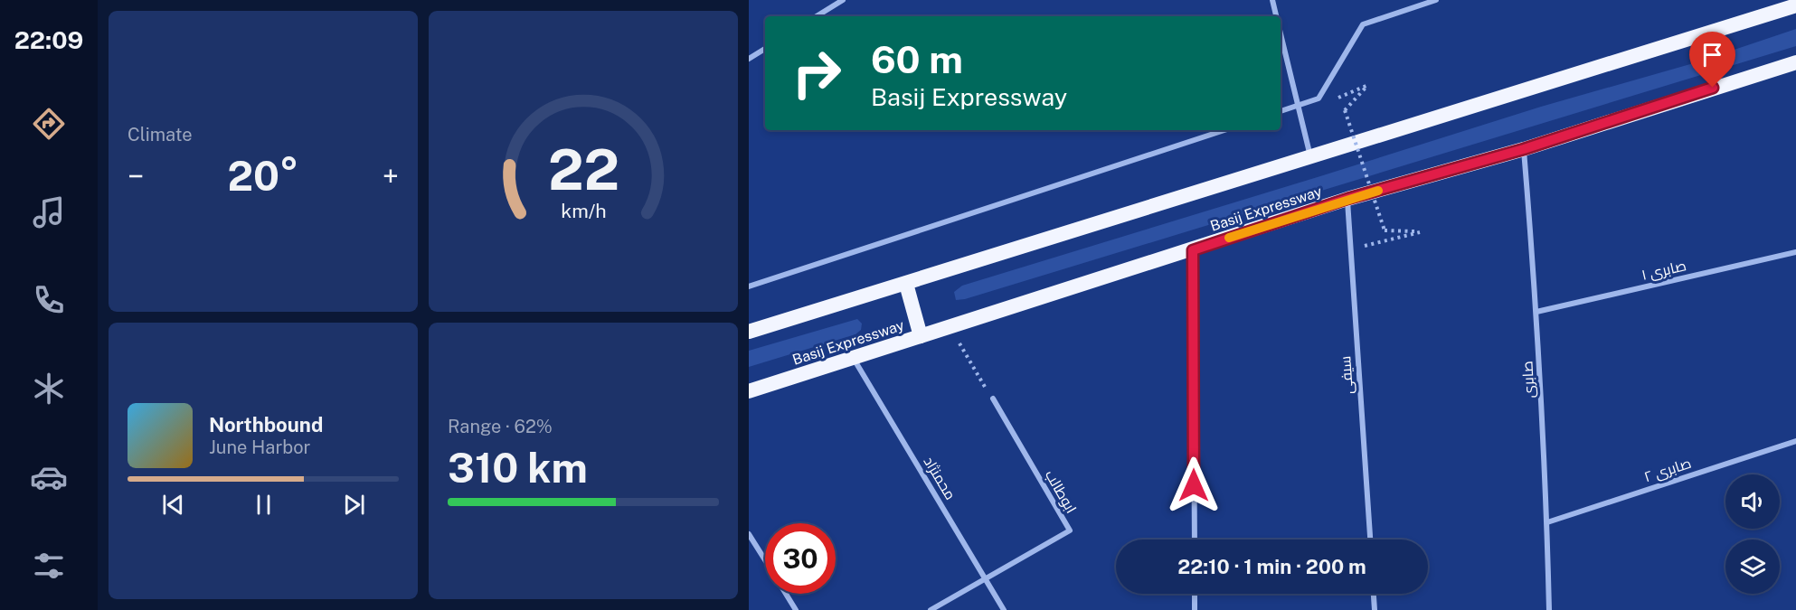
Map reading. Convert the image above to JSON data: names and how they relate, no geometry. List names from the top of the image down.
{
  "streets": {
    "highway": ["Basij Expressway"],
    "street": [
      "صابری ۱",
      "سیفی",
      "صابری",
      "صابری ۲",
      "محمنژاد",
      "ابوطالب"
    ]
  },
  "crossings": [
    ["Basij Expressway", "سیفی"],
    ["Basij Expressway", "صابری"],
    ["Basij Expressway", "محمنژاد"],
    ["صابری ۱", "صابری"],
    ["صابری", "صابری ۲"],
    ["محمنژاد", "ابوطالب"]
  ],
  "page": {
    "tabs": "22:09",
    "tile": [
      "Climate",
      ["Range · 62%", "310 km"]
    ],
    "turn": ["60 m", "Basij Expressway"],
    "heat": ["−", "20°", "+"],
    "song": ["Northbound", "June Harbor"],
    "limit": "30",
    "trip": "22:10 · 1 min · 200 m",
    "gauge": ["22", "km/h"]
  }
}
